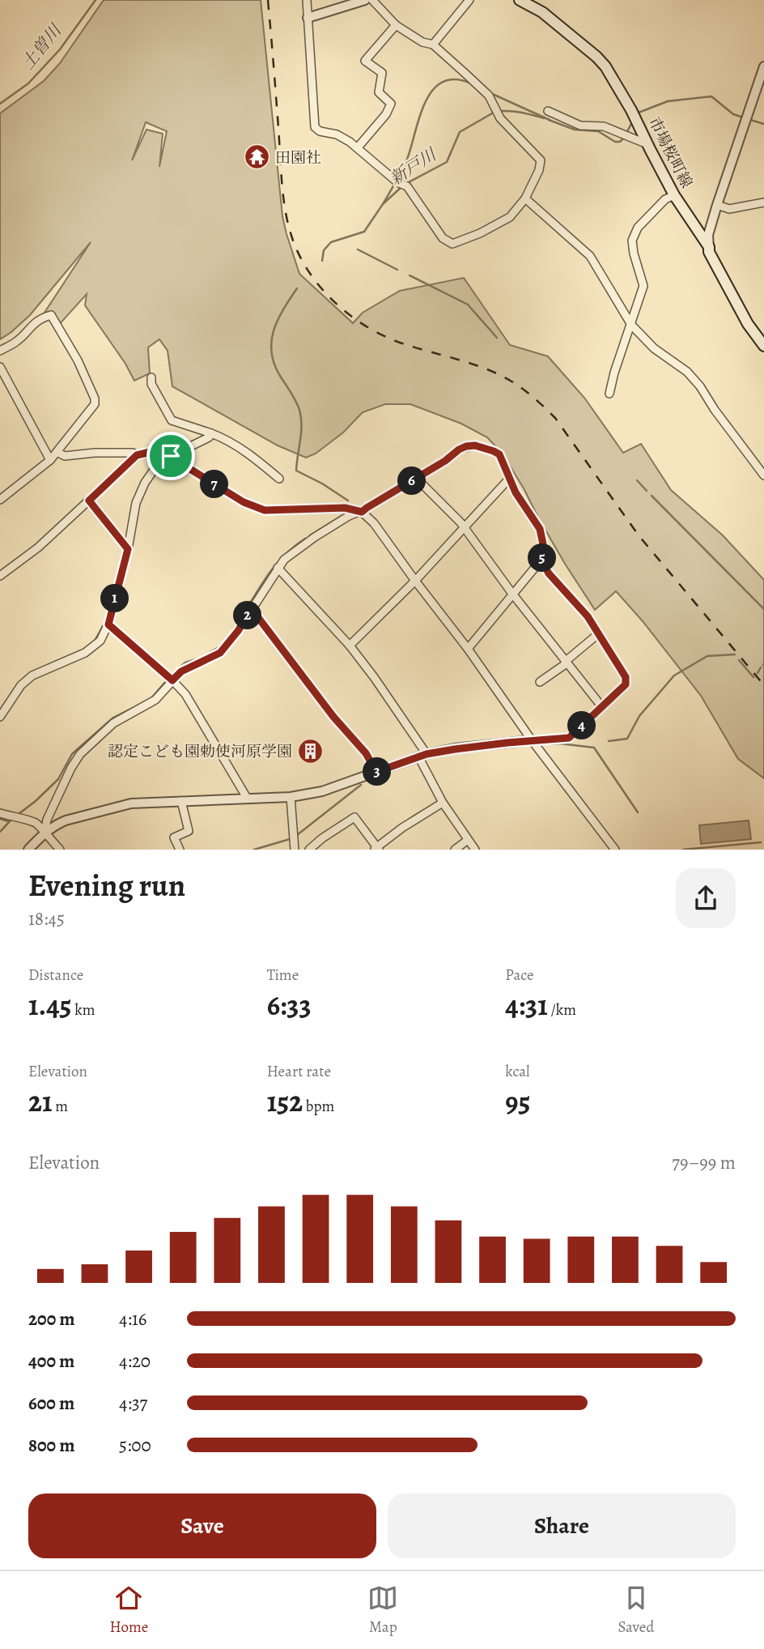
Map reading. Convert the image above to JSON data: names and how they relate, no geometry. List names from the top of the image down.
{
  "streets": {
    "main road": ["市場桜町線"]
  },
  "water": ["土曽川", "新戸川"],
  "places": {
    "temple": ["田園社"],
    "building": ["認定こども園勅使河原学園"]
  },
  "page": {
    "pins": [
      "6",
      "7",
      "5",
      "1",
      "2",
      "4",
      "3"
    ],
    "heading": ["Evening run", "18:45"],
    "stats": [
      ["Distance", "1.45 km"],
      ["Time", "6:33"],
      ["Pace", "4:31 /km"],
      ["Elevation", "21 m"],
      ["Heart rate", "152 bpm"],
      ["kcal", "95"]
    ],
    "chart": ["Elevation", "79–99 m"],
    "list": [
      {
        "name": "200 m",
        "note": "4:16"
      },
      {
        "name": "400 m",
        "note": "4:20"
      },
      {
        "name": "600 m",
        "note": "4:37"
      },
      {
        "name": "800 m",
        "note": "5:00"
      }
    ],
    "buttons": ["Save", "Share"],
    "tabs": ["Home", "Map", "Saved"]
  }
}
